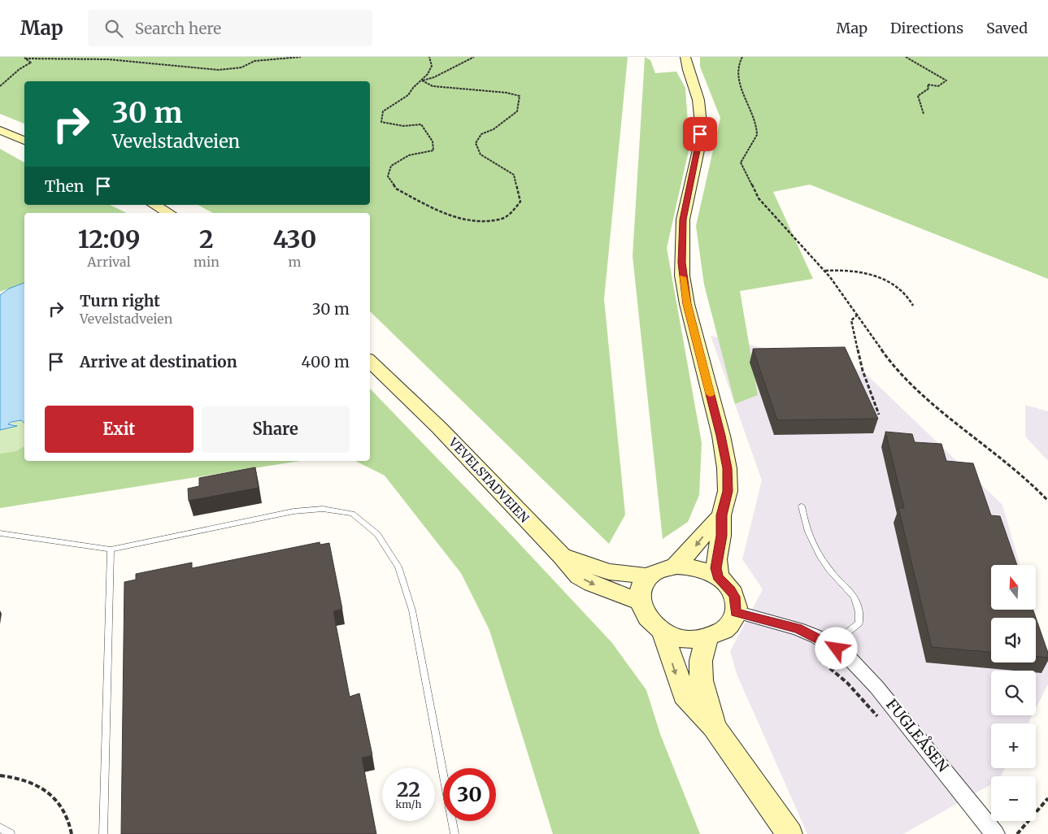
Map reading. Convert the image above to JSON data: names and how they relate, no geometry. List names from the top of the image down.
{
  "streets": {
    "main road": ["VEVELSTADVEIEN"],
    "street": ["FUGLEÅSEN"]
  },
  "crossings": [
    ["VEVELSTADVEIEN", "FUGLEÅSEN"]
  ],
  "north": "top",
  "page": {
    "header": "Map",
    "search": "Search here",
    "nav": ["Map", "Directions", "Saved"],
    "turn": ["30 m", "Vevelstadveien"],
    "then": "Then",
    "eta": [
      "12:09",
      "Arrival",
      "2",
      "min",
      "430",
      "m"
    ],
    "list": [
      {
        "name": "Turn right",
        "note": "Vevelstadveien",
        "value": "30 m"
      },
      {
        "name": "Arrive at destination",
        "value": "400 m"
      }
    ],
    "buttons": ["Exit", "Share"],
    "map_buttons": ["+", "−"],
    "speed": "22 km/h",
    "limit": "30"
  }
}
